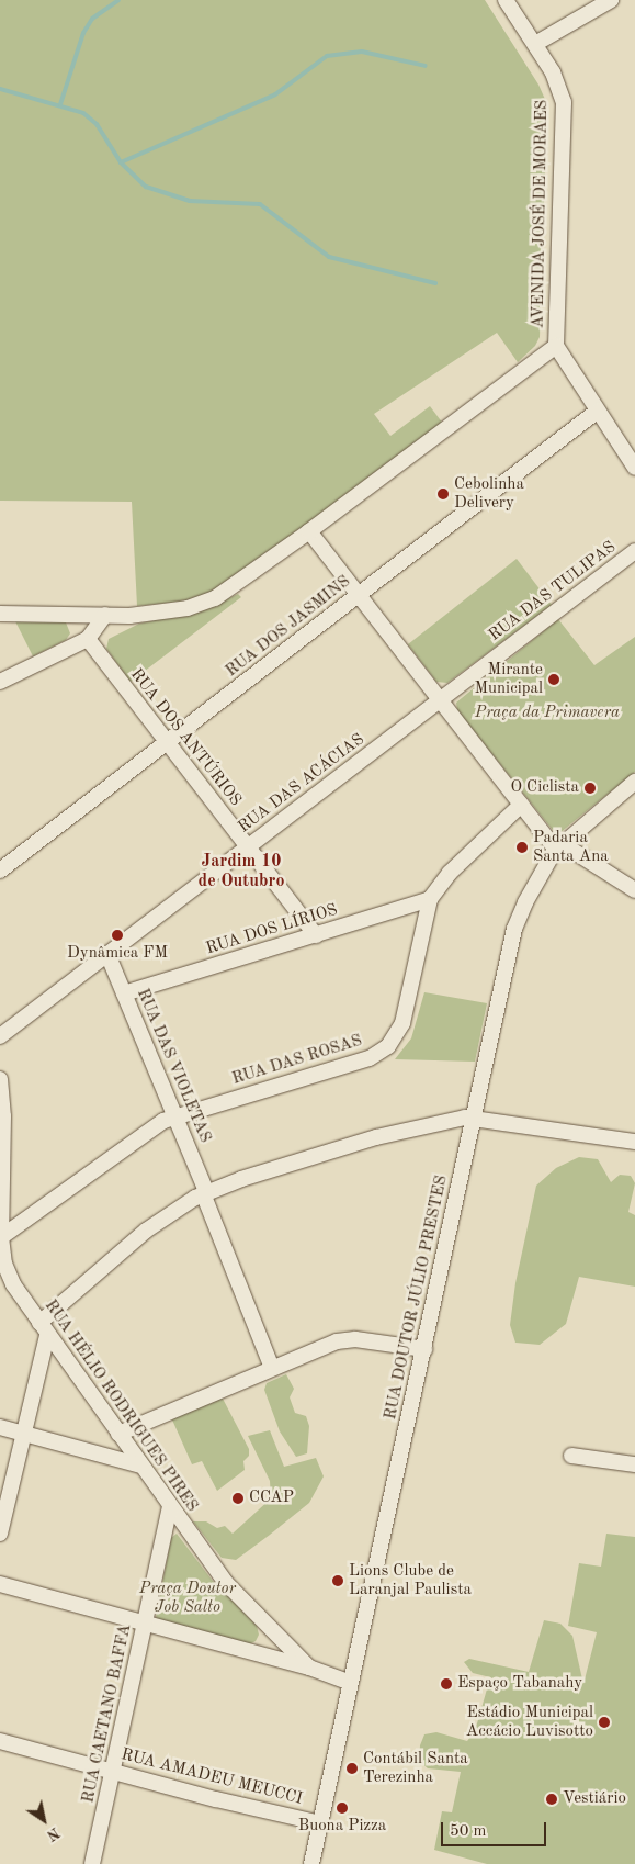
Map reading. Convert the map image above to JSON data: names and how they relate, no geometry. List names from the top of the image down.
{
  "streets": {
    "street": [
      "AVENIDA JOSÉ DE MORAES",
      "RUA DAS TULIPAS",
      "RUA DOS JASMINS",
      "RUA DOS ANTÚRIOS",
      "RUA DAS ACÁCIAS",
      "RUA DOS LÍRIOS",
      "RUA DAS ROSAS",
      "RUA DAS VIOLETAS",
      "RUA DOUTOR JÚLIO PRESTES",
      "RUA HÉLIO RODRIGUES PIRES",
      "RUA CAETANO BAFFA",
      "RUA AMADEU MEUCCI"
    ]
  },
  "crossings": [
    ["RUA DAS TULIPAS", "RUA DAS ACÁCIAS"],
    ["RUA DOS JASMINS", "RUA DOS ANTÚRIOS"],
    ["RUA DOS ANTÚRIOS", "RUA DAS ACÁCIAS"],
    ["RUA DOS ANTÚRIOS", "RUA DOS LÍRIOS"],
    ["RUA DAS ACÁCIAS", "RUA DAS VIOLETAS"],
    ["RUA DOS LÍRIOS", "RUA DAS ROSAS"],
    ["RUA DOS LÍRIOS", "RUA DAS VIOLETAS"],
    ["RUA DAS ROSAS", "RUA DAS VIOLETAS"],
    ["RUA DAS ROSAS", "RUA HÉLIO RODRIGUES PIRES"],
    ["RUA DOUTOR JÚLIO PRESTES", "RUA HÉLIO RODRIGUES PIRES"],
    ["RUA DOUTOR JÚLIO PRESTES", "RUA AMADEU MEUCCI"],
    ["RUA HÉLIO RODRIGUES PIRES", "RUA CAETANO BAFFA"],
    ["RUA CAETANO BAFFA", "RUA AMADEU MEUCCI"]
  ],
  "districts": ["Jardim 10 de Outubro"],
  "parks": ["Praça da Primavera", "Praça Doutor Job Salto"],
  "places": [
    "Cebolinha Delivery",
    "Mirante Municipal",
    "O Ciclista",
    "Padaria Santa Ana",
    "Dynâmica FM",
    "CCAP",
    "Lions Clube de Laranjal Paulista",
    "Espaço Tabanahy",
    "Estádio Municipal Accácio Luvisotto",
    "Contábil Santa Terezinha",
    "Vestiário",
    "Buona Pizza"
  ],
  "scale_bar": "50 m",
  "north": "bottom right"
}
